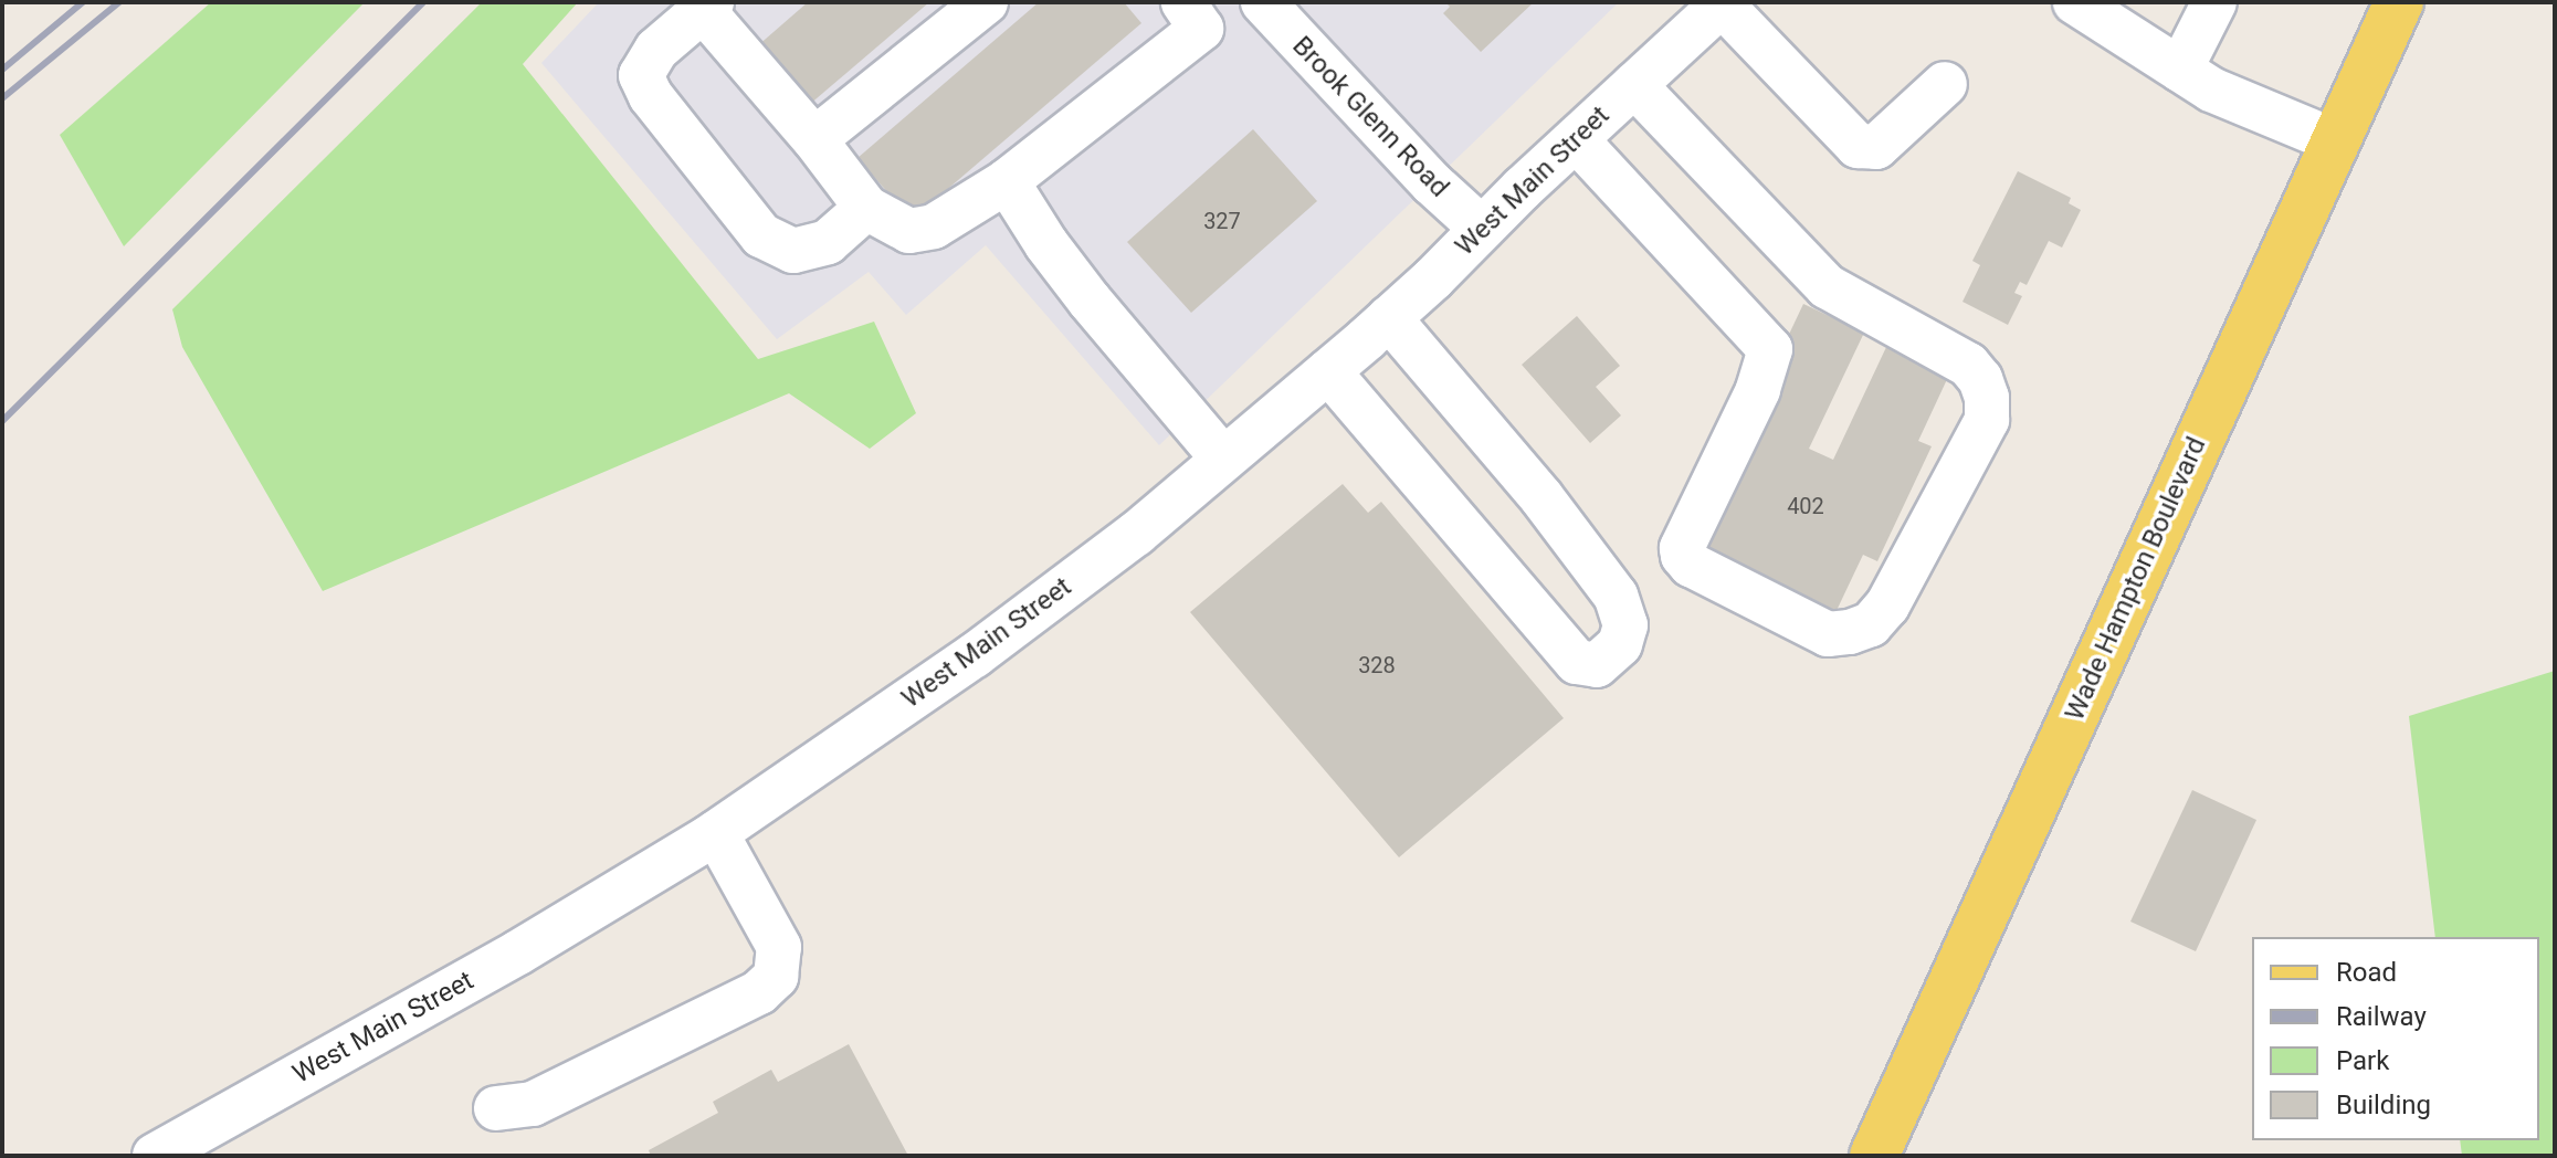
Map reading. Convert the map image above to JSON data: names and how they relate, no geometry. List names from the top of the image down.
{
  "streets": {
    "main road": ["Wade Hampton Boulevard"],
    "street": ["Brook Glenn Road", "West Main Street"]
  },
  "crossings": [
    ["Brook Glenn Road", "West Main Street"]
  ],
  "house_numbers": ["327", "402", "328"],
  "legend": [
    "Road",
    "Railway",
    "Park",
    "Building"
  ]
}
